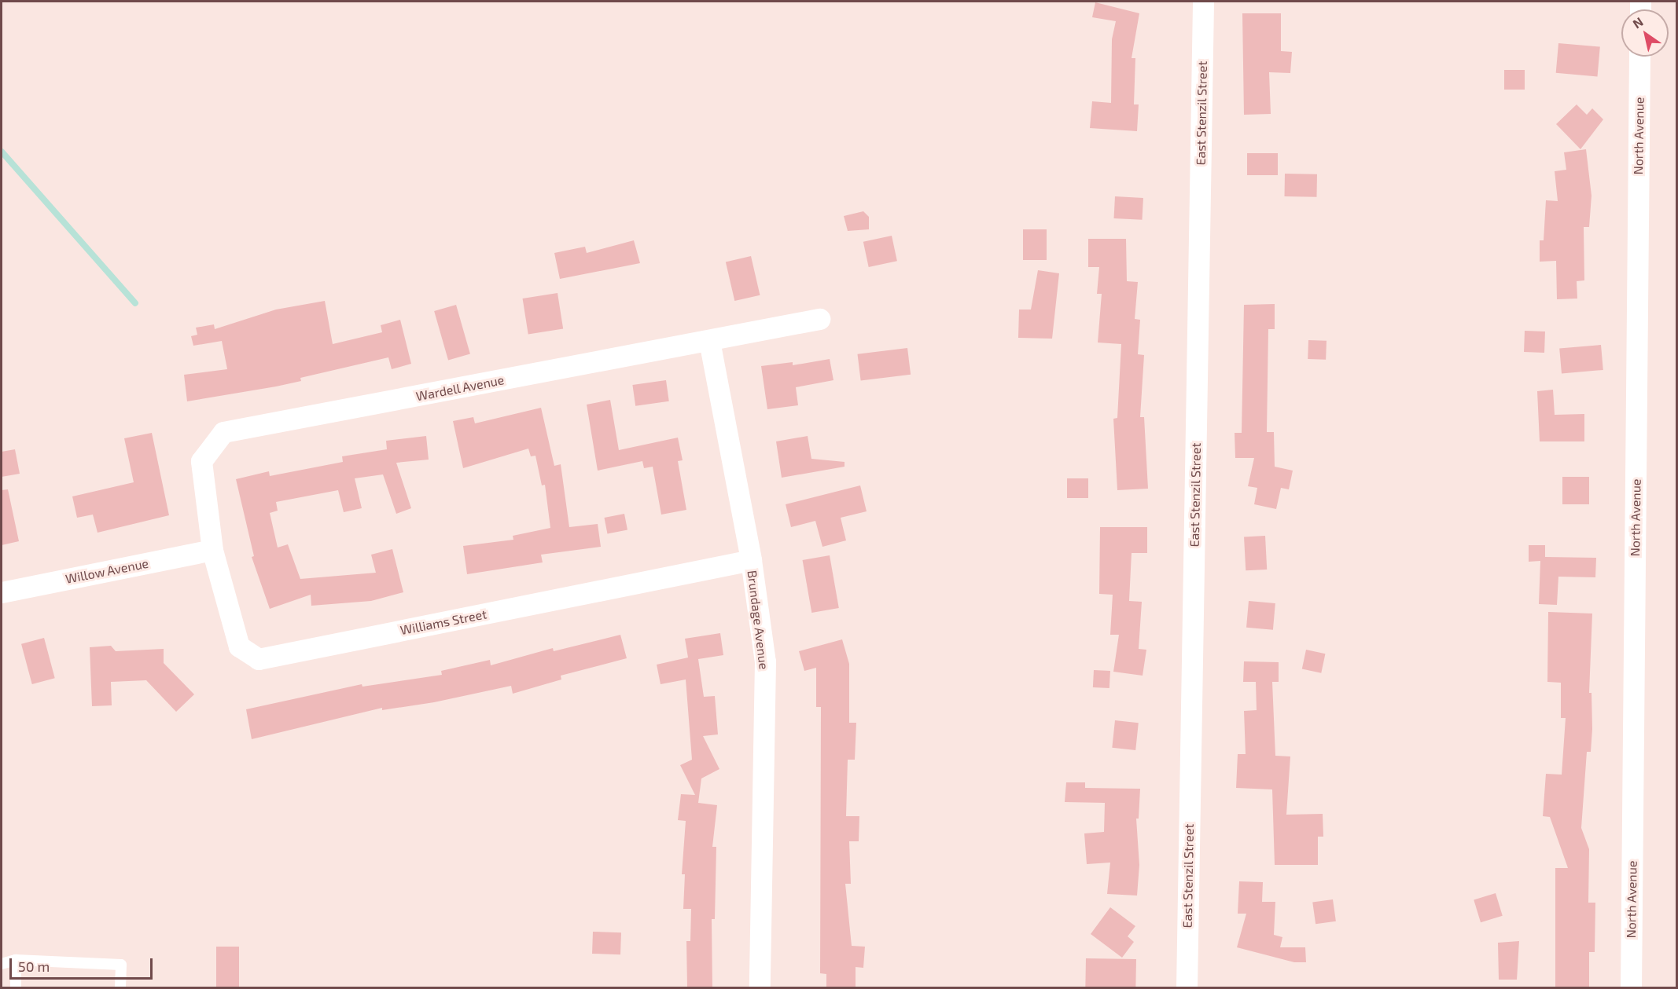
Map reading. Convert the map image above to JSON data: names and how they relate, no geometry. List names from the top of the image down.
{
  "streets": {
    "street": [
      "East Stenzil Street",
      "North Avenue",
      "Wardell Avenue",
      "Willow Avenue",
      "Brundage Avenue",
      "Williams Street"
    ]
  },
  "crossings": [
    ["Wardell Avenue", "Willow Avenue"],
    ["Wardell Avenue", "Brundage Avenue"],
    ["Wardell Avenue", "Williams Street"],
    ["Willow Avenue", "Williams Street"],
    ["Brundage Avenue", "Williams Street"]
  ],
  "scale_bar": "50 m",
  "north": "top left"
}
